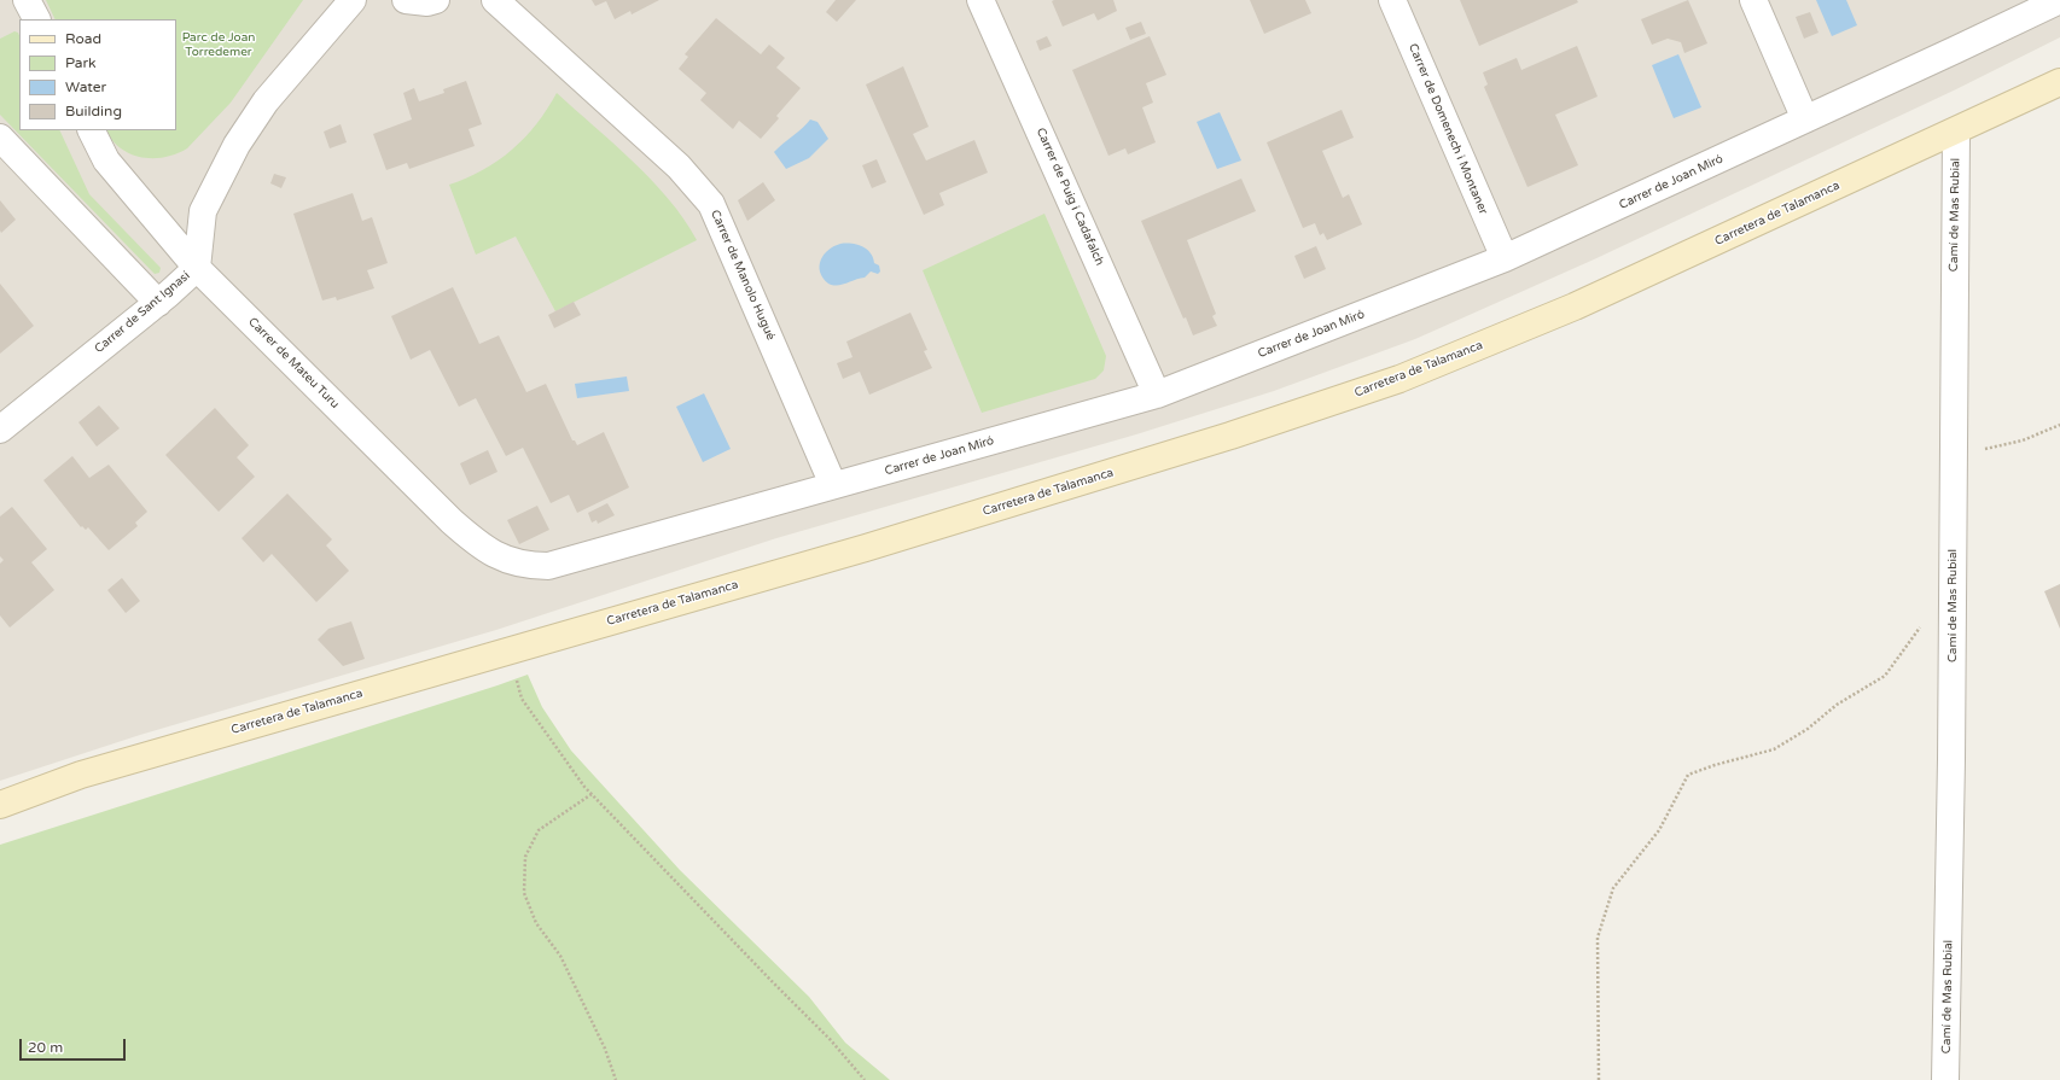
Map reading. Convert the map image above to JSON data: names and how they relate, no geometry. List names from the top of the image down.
{
  "streets": {
    "street": [
      "Carrer de Domenech i Montaner",
      "Carrer de Joan Miró",
      "Carrer de Puig i Cadafalch",
      "Carretera de Talamanca",
      "Camí de Mas Rubial",
      "Carrer de Manolo Hugué",
      "Carrer de Sant Ignasi",
      "Carrer de Mateu Turu"
    ]
  },
  "crossings": [
    ["Carrer de Domenech i Montaner", "Carrer de Joan Miró"],
    ["Carrer de Joan Miró", "Carrer de Puig i Cadafalch"],
    ["Carrer de Joan Miró", "Carrer de Manolo Hugué"],
    ["Carrer de Joan Miró", "Carrer de Mateu Turu"],
    ["Carretera de Talamanca", "Camí de Mas Rubial"],
    ["Carrer de Sant Ignasi", "Carrer de Mateu Turu"]
  ],
  "parks": ["Parc de Joan Torredemer"],
  "legend": [
    "Road",
    "Park",
    "Water",
    "Building"
  ],
  "scale_bar": "20 m"
}
